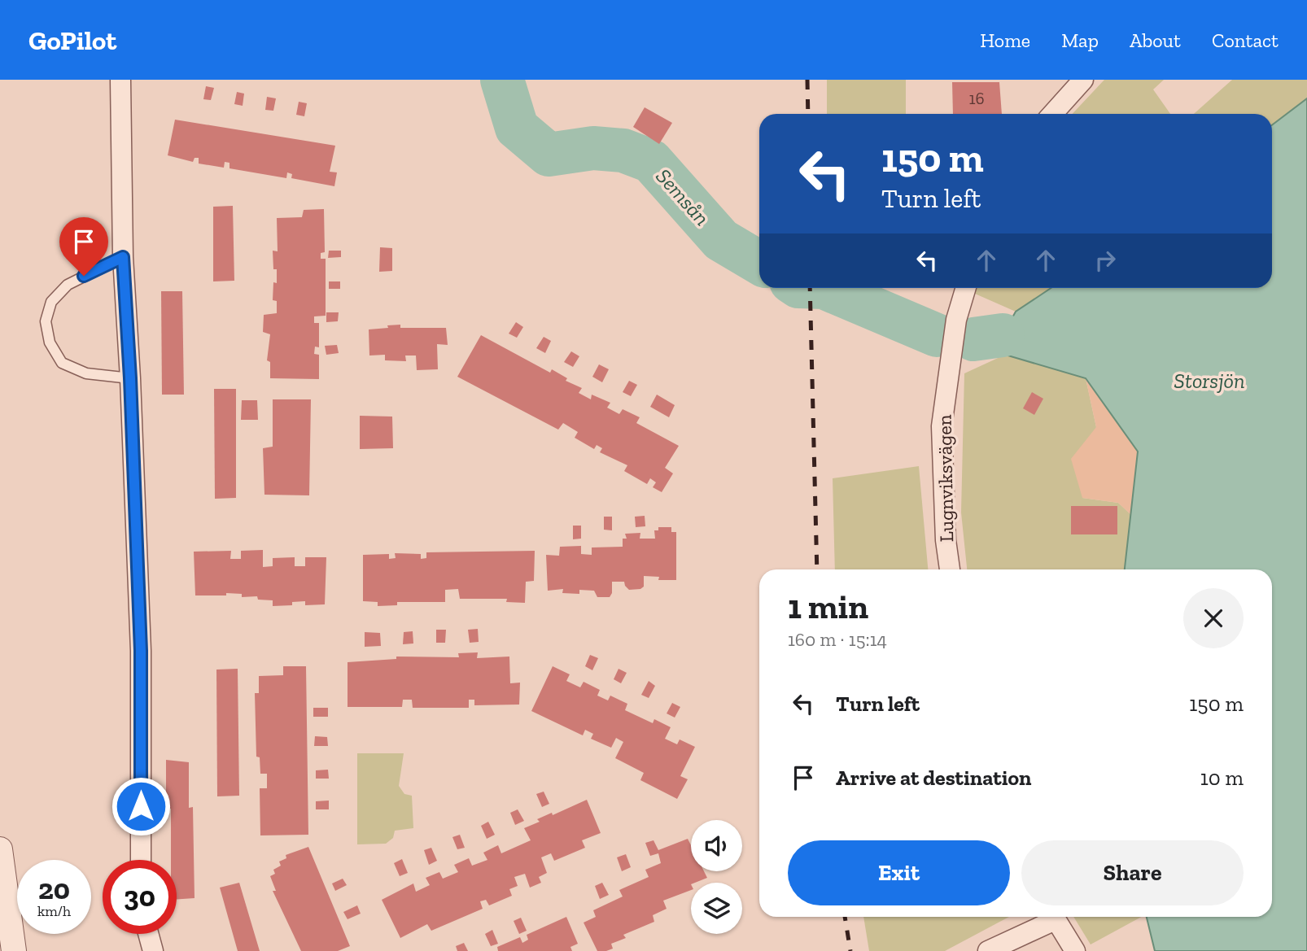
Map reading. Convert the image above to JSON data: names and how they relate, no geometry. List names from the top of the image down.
{
  "streets": {
    "street": ["Lugnviksvägen"]
  },
  "water": ["Semsån", "Storsjön"],
  "house_numbers": ["16"],
  "page": {
    "header": "GoPilot",
    "nav": [
      "Home",
      "Map",
      "About",
      "Contact"
    ],
    "turn": ["150 m", "Turn left"],
    "heading": ["1 min", "160 m · 15:14"],
    "list": [
      {
        "name": "Turn left",
        "value": "150 m"
      },
      {
        "name": "Arrive at destination",
        "value": "10 m"
      }
    ],
    "buttons": ["Exit", "Share"],
    "speed": "20 km/h",
    "limit": "30"
  }
}
